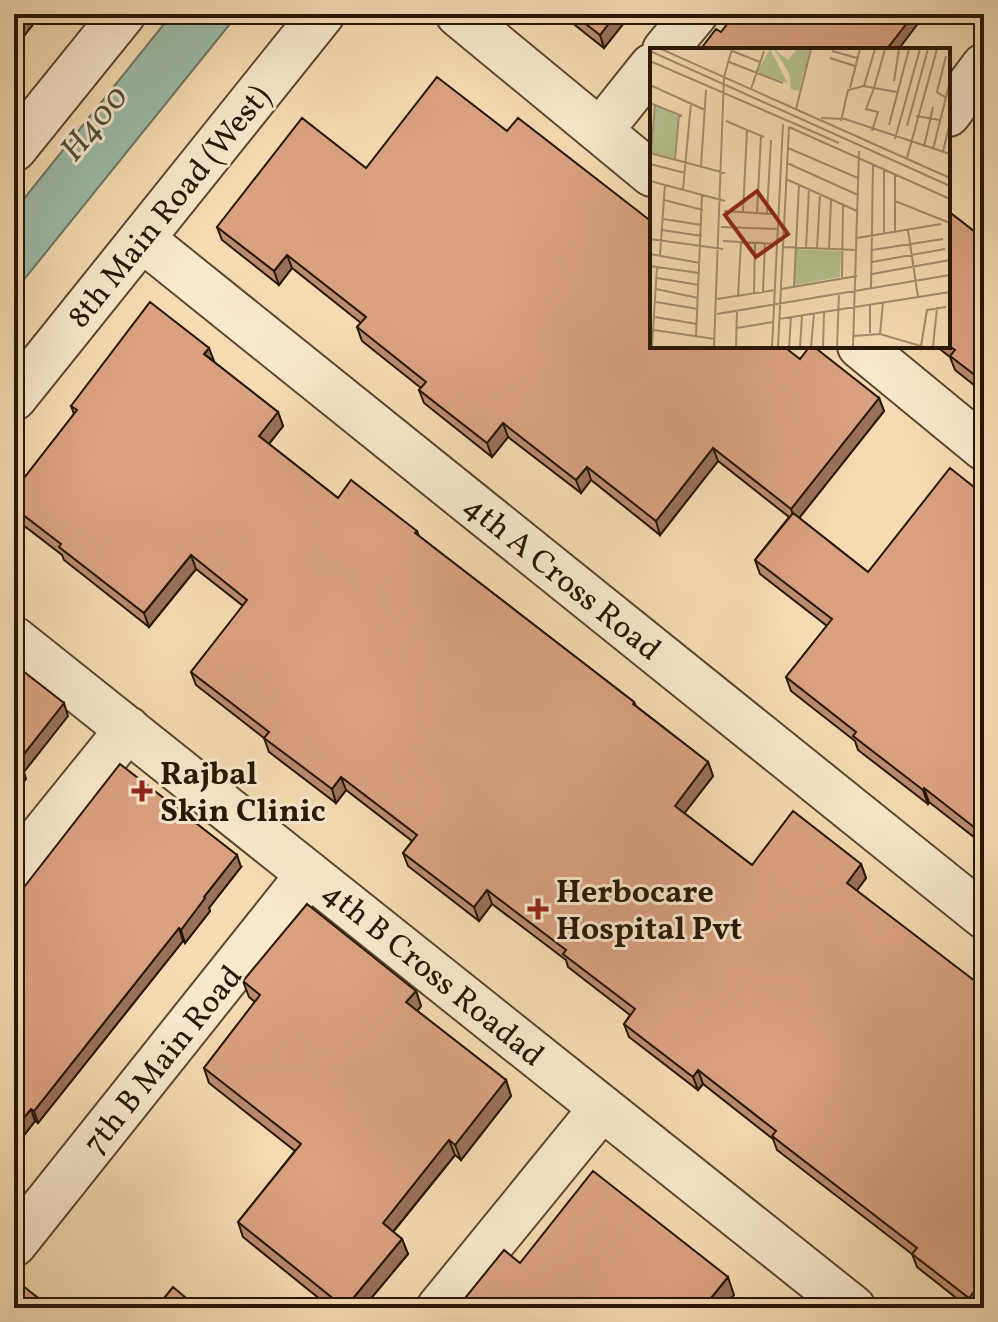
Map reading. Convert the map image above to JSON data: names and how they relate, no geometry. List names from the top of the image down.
{
  "streets": {
    "street": [
      "8th Main Road (West)",
      "4th A Cross Road",
      "4th B Cross Roadad",
      "7th B Main Road"
    ]
  },
  "crossings": [
    ["8th Main Road (West)", "4th A Cross Road"],
    ["4th B Cross Roadad", "7th B Main Road"]
  ],
  "water": ["H400"],
  "places": {
    "health": ["Rajbal Skin Clinic", "Herbocare Hospital Pvt"]
  }
}
